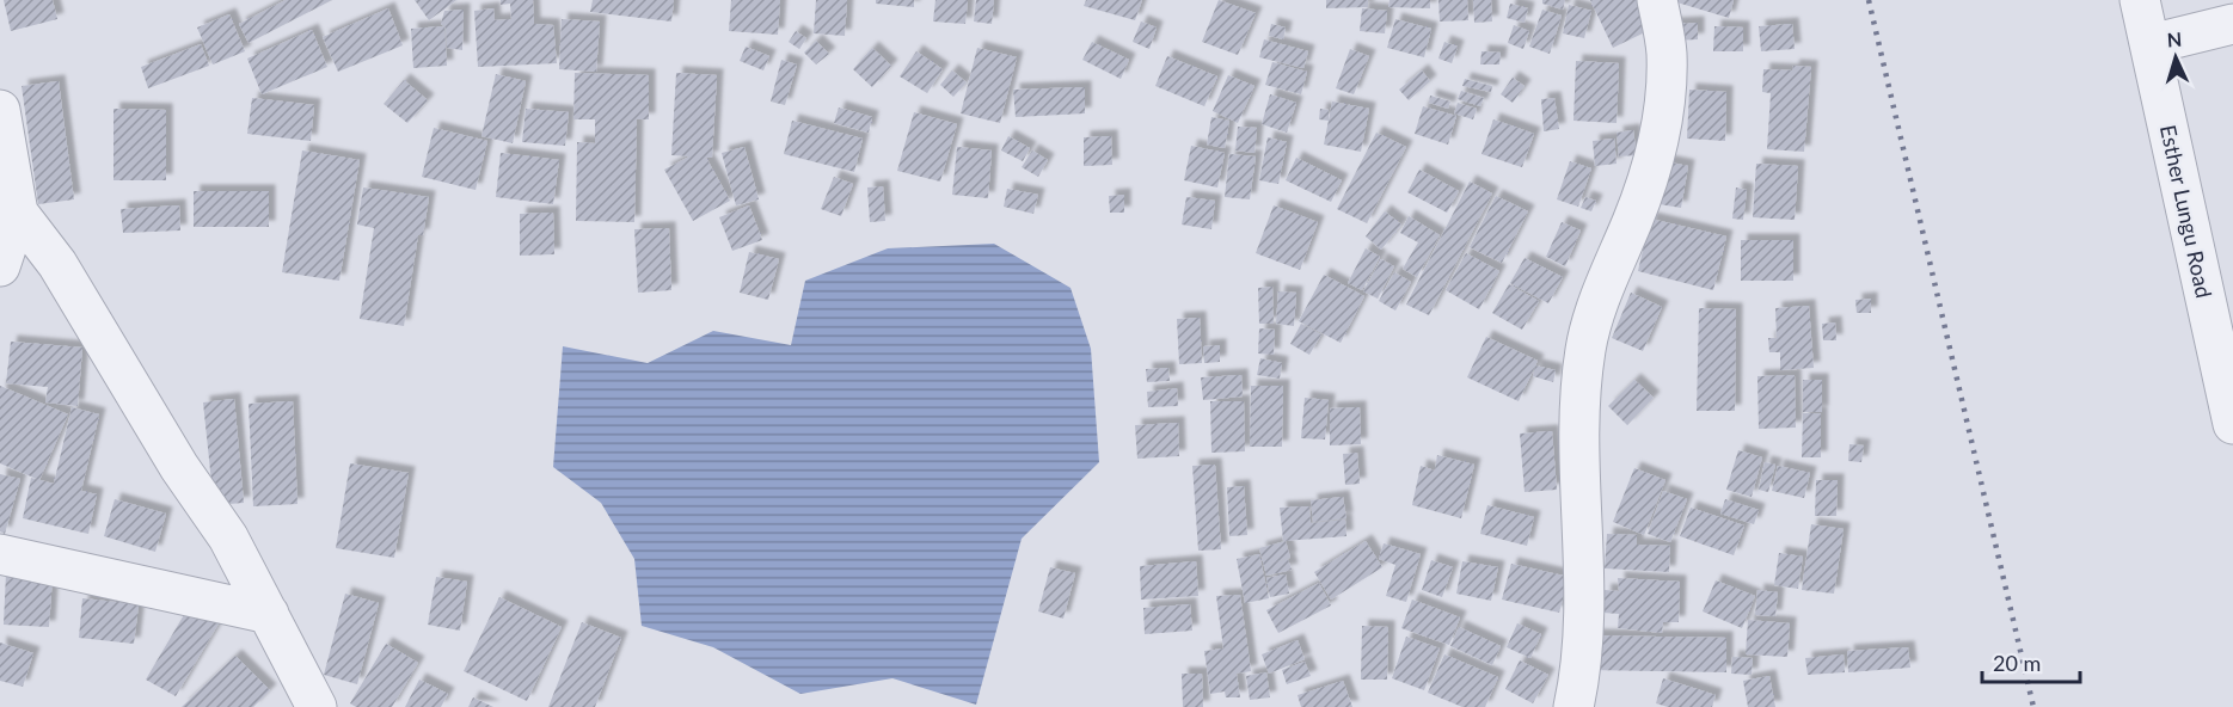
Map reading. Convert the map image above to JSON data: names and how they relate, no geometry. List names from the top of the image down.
{
  "streets": {
    "street": ["Esther Lungu Road"]
  },
  "scale_bar": "20 m",
  "north": "top"
}
